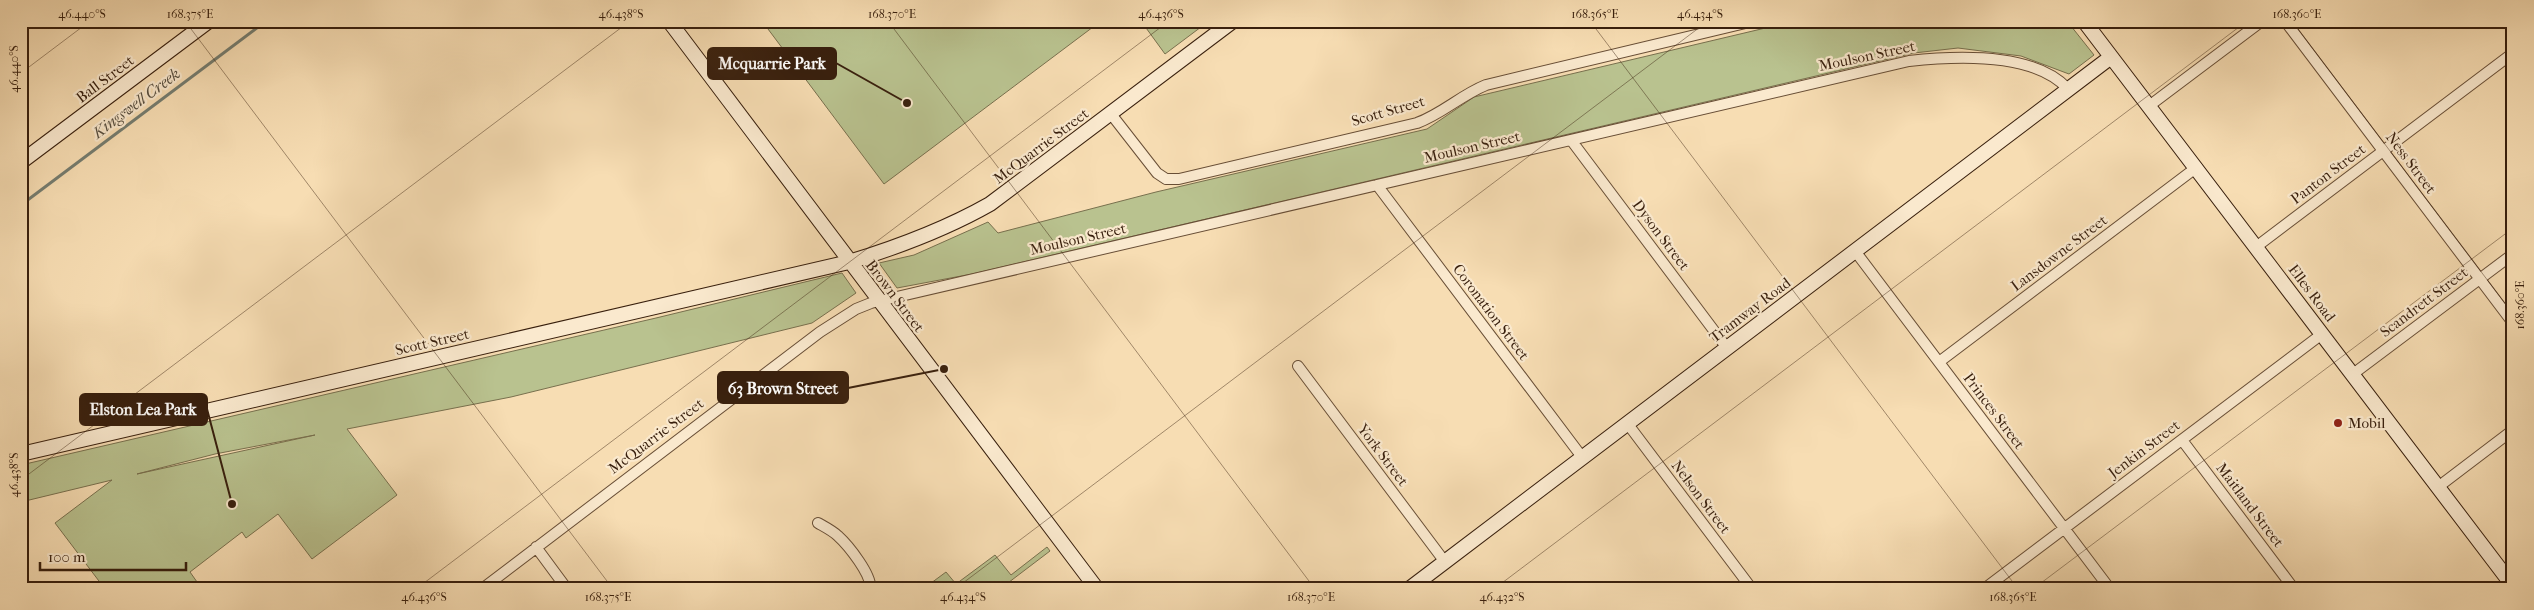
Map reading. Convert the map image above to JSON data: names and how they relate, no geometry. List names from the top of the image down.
{
  "streets": {
    "main road": [
      "Ball Street",
      "Scott Street",
      "McQuarrie Street",
      "Elles Road",
      "Brown Street",
      "Tramway Road"
    ],
    "street": [
      "Moulson Street",
      "Ness Street",
      "Panton Street",
      "Dyson Street",
      "Lansdowne Street",
      "Scandrett Street",
      "Coronation Street",
      "Princes Street",
      "Jenkin Street",
      "York Street",
      "Nelson Street",
      "Maitland Street"
    ]
  },
  "crossings": [
    ["Moulson Street", "McQuarrie Street"],
    ["Moulson Street", "Dyson Street"],
    ["Moulson Street", "Brown Street"],
    ["Moulson Street", "Tramway Road"],
    ["Moulson Street", "Coronation Street"],
    ["Scott Street", "McQuarrie Street"],
    ["Scott Street", "Brown Street"],
    ["McQuarrie Street", "Brown Street"],
    ["Ness Street", "Panton Street"],
    ["Ness Street", "Scandrett Street"],
    ["Panton Street", "Elles Road"],
    ["Dyson Street", "Tramway Road"],
    ["Lansdowne Street", "Elles Road"],
    ["Lansdowne Street", "Princes Street"],
    ["Elles Road", "Scandrett Street"],
    ["Elles Road", "Tramway Road"],
    ["Elles Road", "Jenkin Street"],
    ["Tramway Road", "Coronation Street"],
    ["Tramway Road", "Princes Street"],
    ["Tramway Road", "York Street"],
    ["Tramway Road", "Nelson Street"],
    ["Princes Street", "Jenkin Street"],
    ["Jenkin Street", "Maitland Street"]
  ],
  "water": ["Kingswell Creek"],
  "places": [
    "Mcquarrie Park",
    "63 Brown Street",
    "Mobil",
    "Elston Lea Park"
  ],
  "scale_bar": "100 m",
  "coordinates": [
    "46.440°S",
    "168.375°E",
    "46.438°S",
    "168.370°E",
    "46.436°S",
    "168.365°E",
    "46.434°S",
    "168.360°E",
    "46.432°S"
  ]
}
